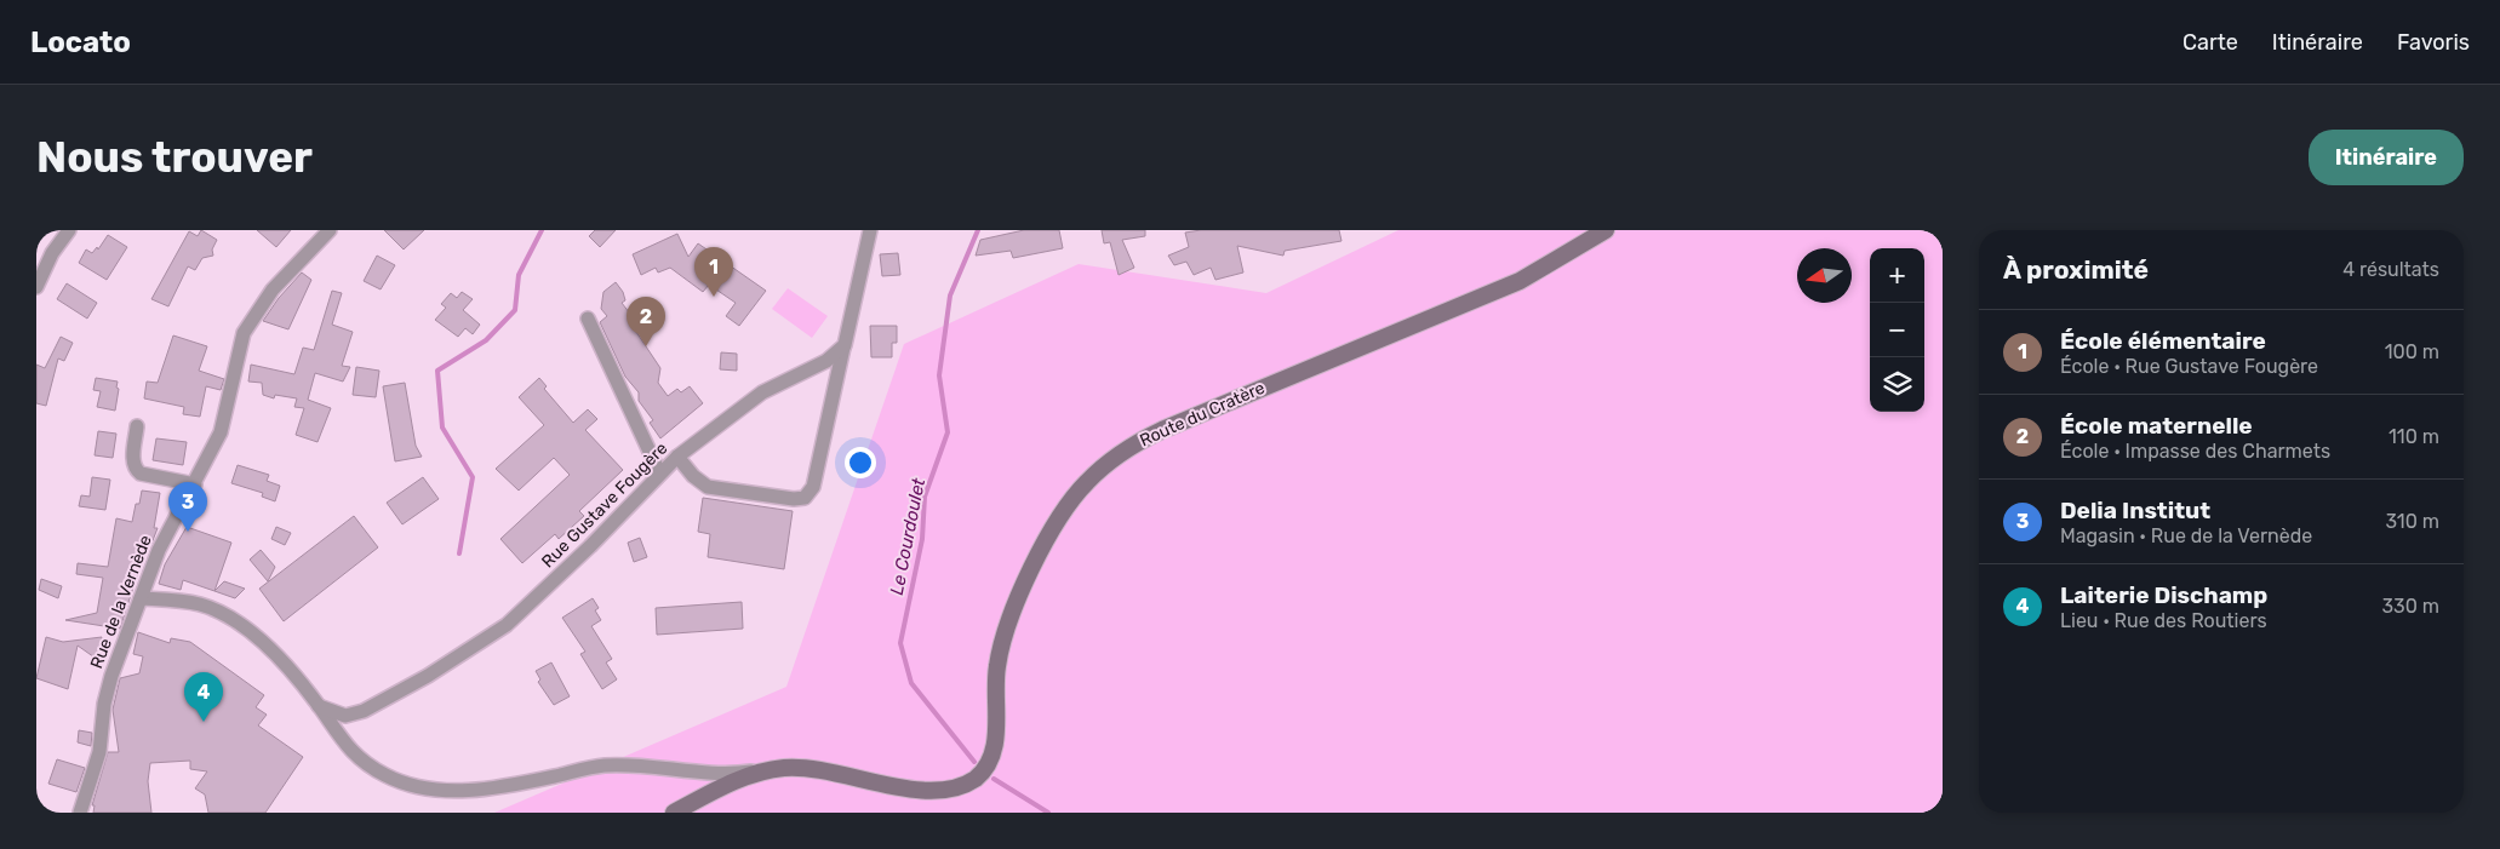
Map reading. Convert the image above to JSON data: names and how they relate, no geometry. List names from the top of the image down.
{
  "streets": {
    "main road": ["Route du Cratère"],
    "street": ["Rue Gustave Fougère", "Rue de la Vernède"]
  },
  "water": ["Le Courdoulet"],
  "north": "left",
  "page": {
    "header": "Locato",
    "nav": ["Carte", "Itinéraire", "Favoris"],
    "buttons": "Itinéraire",
    "title": "Nous trouver",
    "heading": ["À proximité", "4 résultats"],
    "pins": [
      "1",
      "2",
      "3",
      "4"
    ],
    "map_buttons": ["+", "−"],
    "list": [
      {
        "mark": "1",
        "name": "École élémentaire",
        "note": "École · Rue Gustave Fougère",
        "value": "100 m"
      },
      {
        "mark": "2",
        "name": "École maternelle",
        "note": "École · Impasse des Charmets",
        "value": "110 m"
      },
      {
        "mark": "3",
        "name": "Delia Institut",
        "note": "Magasin · Rue de la Vernède",
        "value": "310 m"
      },
      {
        "mark": "4",
        "name": "Laiterie Dischamp",
        "note": "Lieu · Rue des Routiers",
        "value": "330 m"
      }
    ]
  }
}
